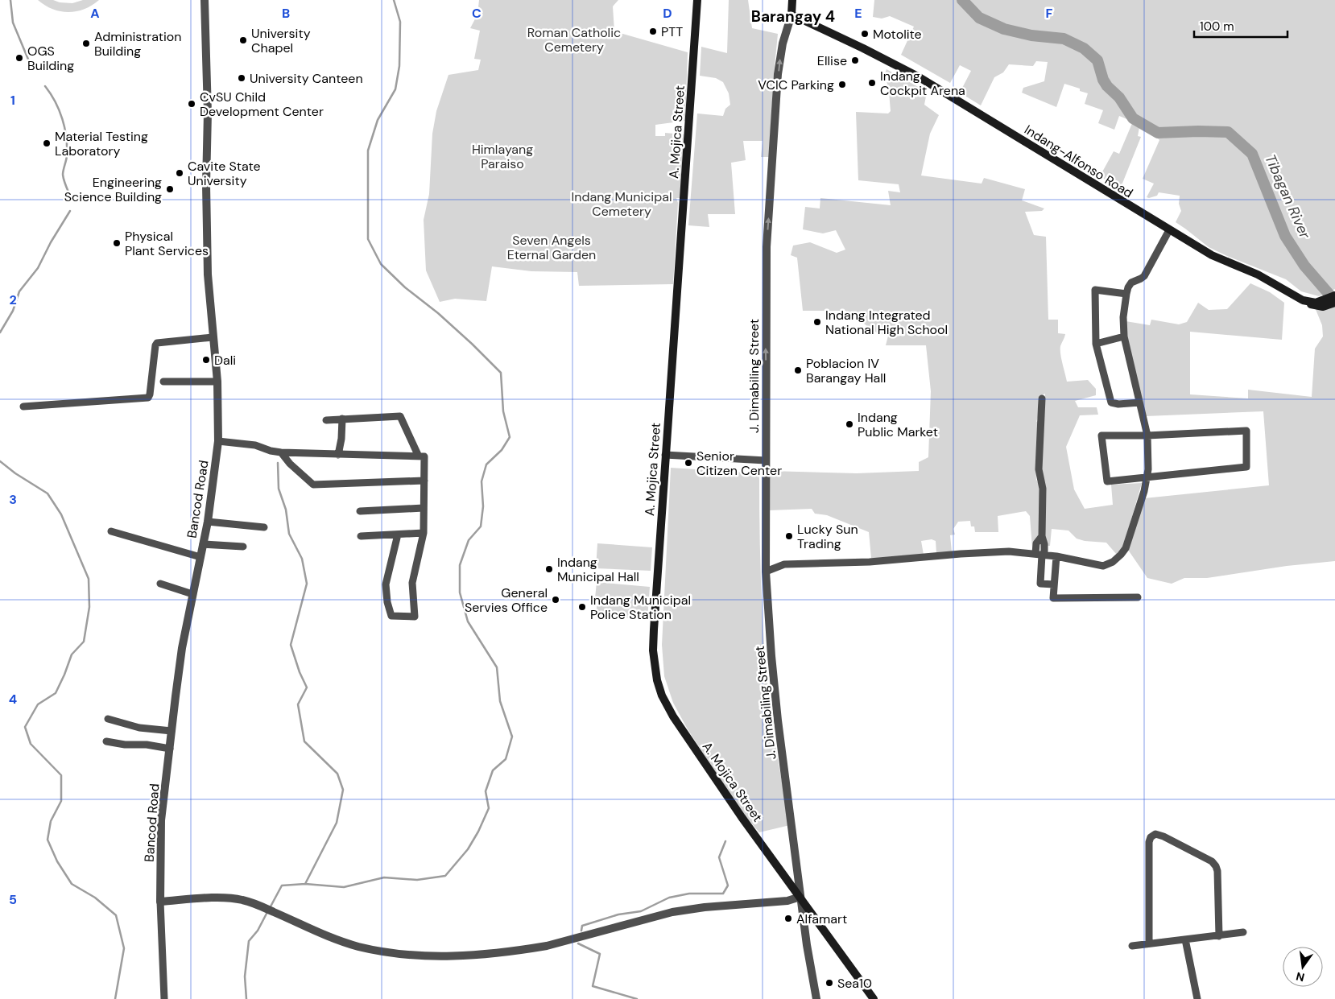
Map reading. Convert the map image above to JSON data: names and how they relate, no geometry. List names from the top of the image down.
{
  "streets": {
    "main road": ["A. Mojica Street", "Indang-Alfonso Road", "J. Dimabiling Street"],
    "street": ["Bancod Road"]
  },
  "crossings": [
    ["A. Mojica Street", "J. Dimabiling Street"],
    ["Indang-Alfonso Road", "J. Dimabiling Street"]
  ],
  "one_way": ["J. Dimabiling Street"],
  "districts": ["Barangay 4"],
  "water": ["Tibagan River"],
  "parks": [
    "Roman Catholic Cemetery",
    "Himlayang Paraiso",
    "Indang Municipal Cemetery",
    "Seven Angels Eternal Garden"
  ],
  "places": [
    "PTT",
    "Motolite",
    "University Chapel",
    "Administration Building",
    "OGS Building",
    "Ellise",
    "University Canteen",
    "Indang Cockpit Arena",
    "VCIC Parking",
    "CvSU Child Development Center",
    "Material Testing Laboratory",
    "Cavite State University",
    "Engineering Science Building",
    "Physical Plant Services",
    "Indang Integrated National High School",
    "Dali",
    "Poblacion IV Barangay Hall",
    "Indang Public Market",
    "Senior Citizen Center",
    "Lucky Sun Trading",
    "Indang Municipal Hall",
    "General Servies Office",
    "Indang Municipal Police Station",
    "Alfamart",
    "Sea10"
  ],
  "scale_bar": "100 m",
  "north": "bottom",
  "grid": {
    "columns": [
      "A",
      "B",
      "C",
      "D",
      "E",
      "F"
    ],
    "rows": [
      "1",
      "2",
      "3",
      "4",
      "5"
    ]
  }
}
